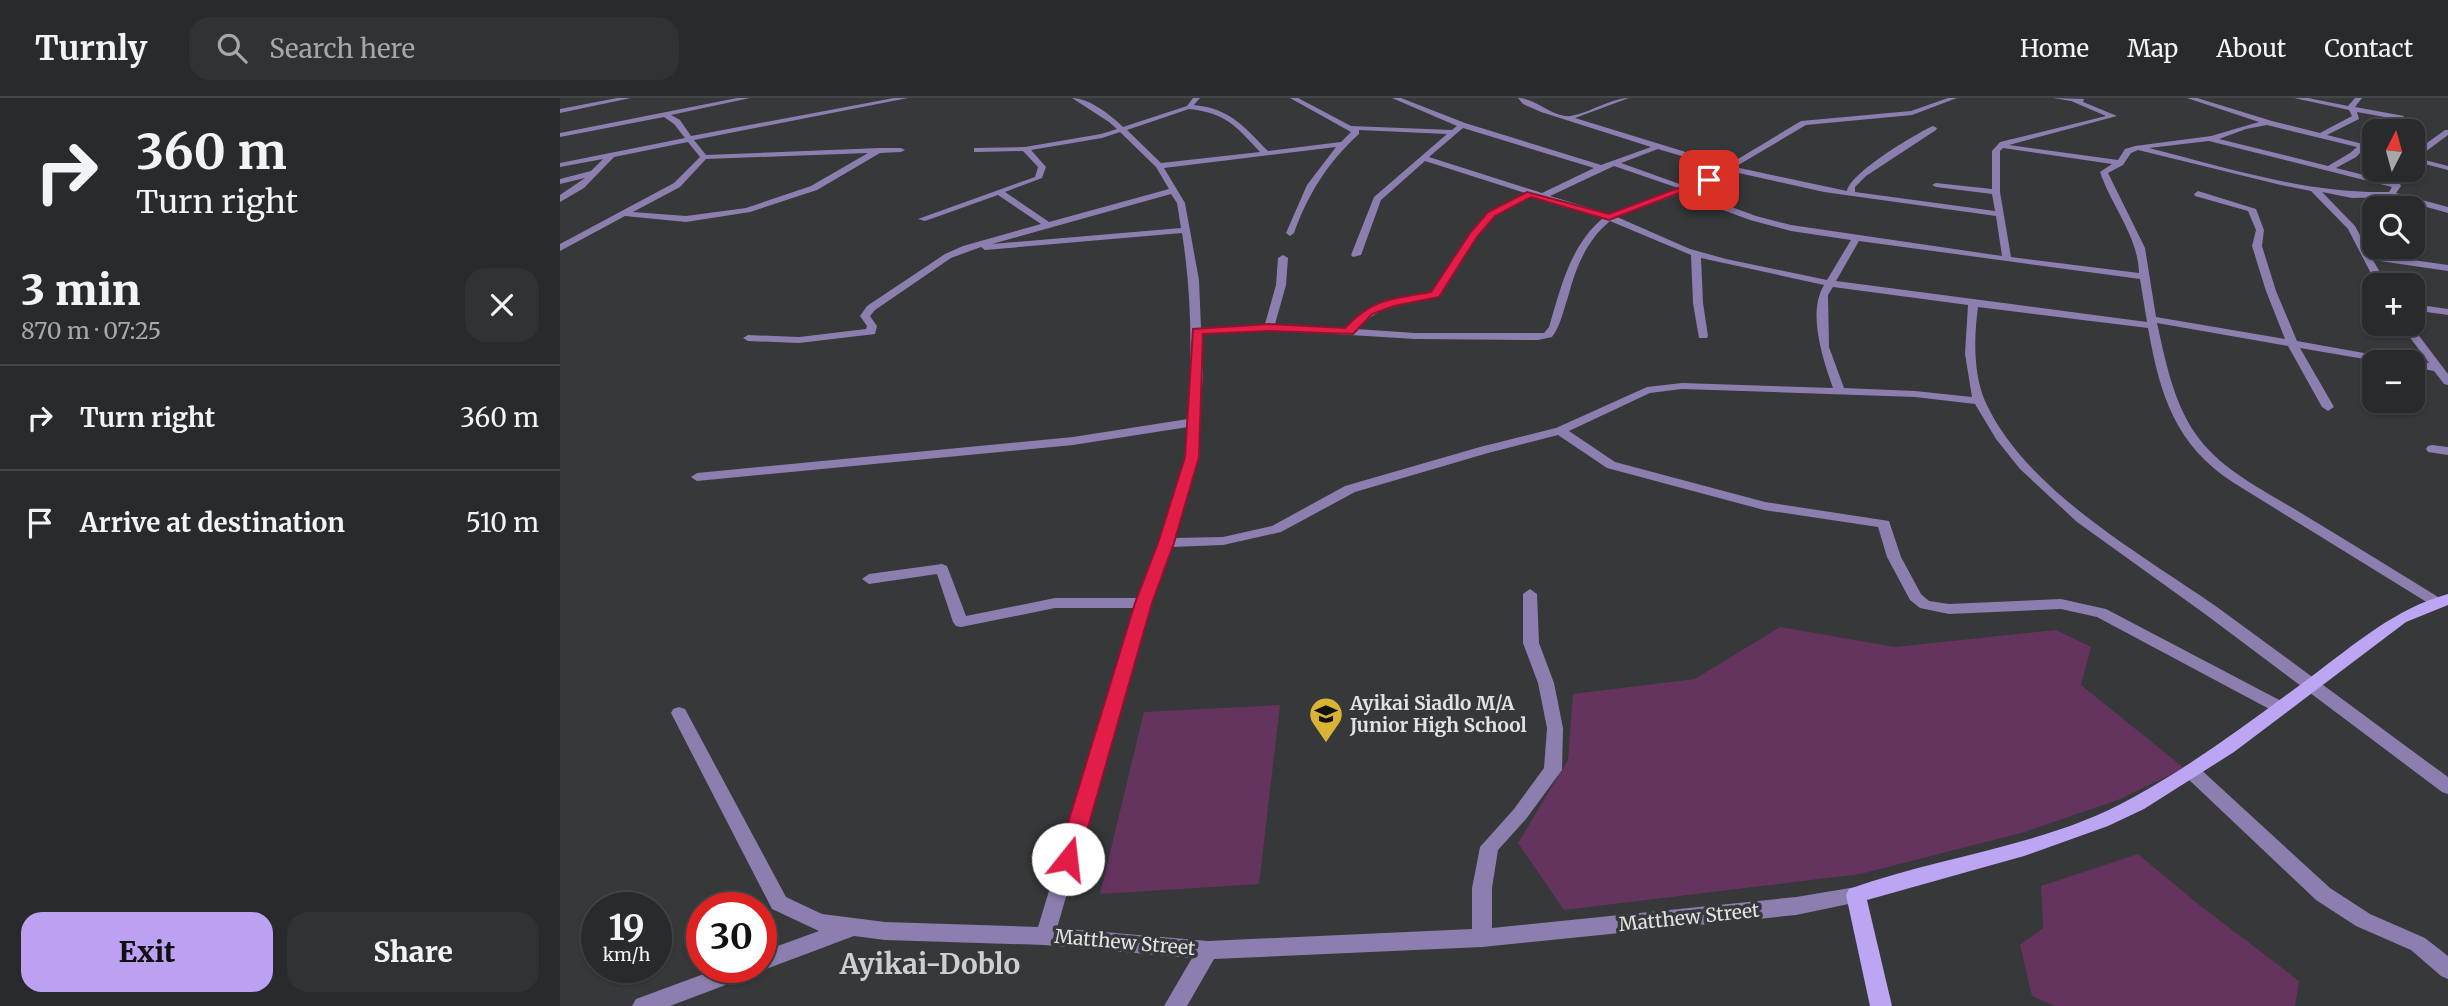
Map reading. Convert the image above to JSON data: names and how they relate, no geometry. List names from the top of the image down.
{
  "streets": {
    "street": ["Matthew Street"]
  },
  "districts": ["Ayikai-Doblo"],
  "places": {
    "school or university": ["Ayikai Siadlo M/A Junior High School"]
  },
  "north": "top",
  "page": {
    "header": "Turnly",
    "search": "Search here",
    "nav": [
      "Home",
      "Map",
      "About",
      "Contact"
    ],
    "turn": ["360 m", "Turn right"],
    "map_buttons": ["+", "−"],
    "heading": ["3 min", "870 m · 07:25"],
    "list": [
      {
        "name": "Turn right",
        "value": "360 m"
      },
      {
        "name": "Arrive at destination",
        "value": "510 m"
      }
    ],
    "speed": "19 km/h",
    "limit": "30",
    "buttons": ["Exit", "Share"]
  }
}
